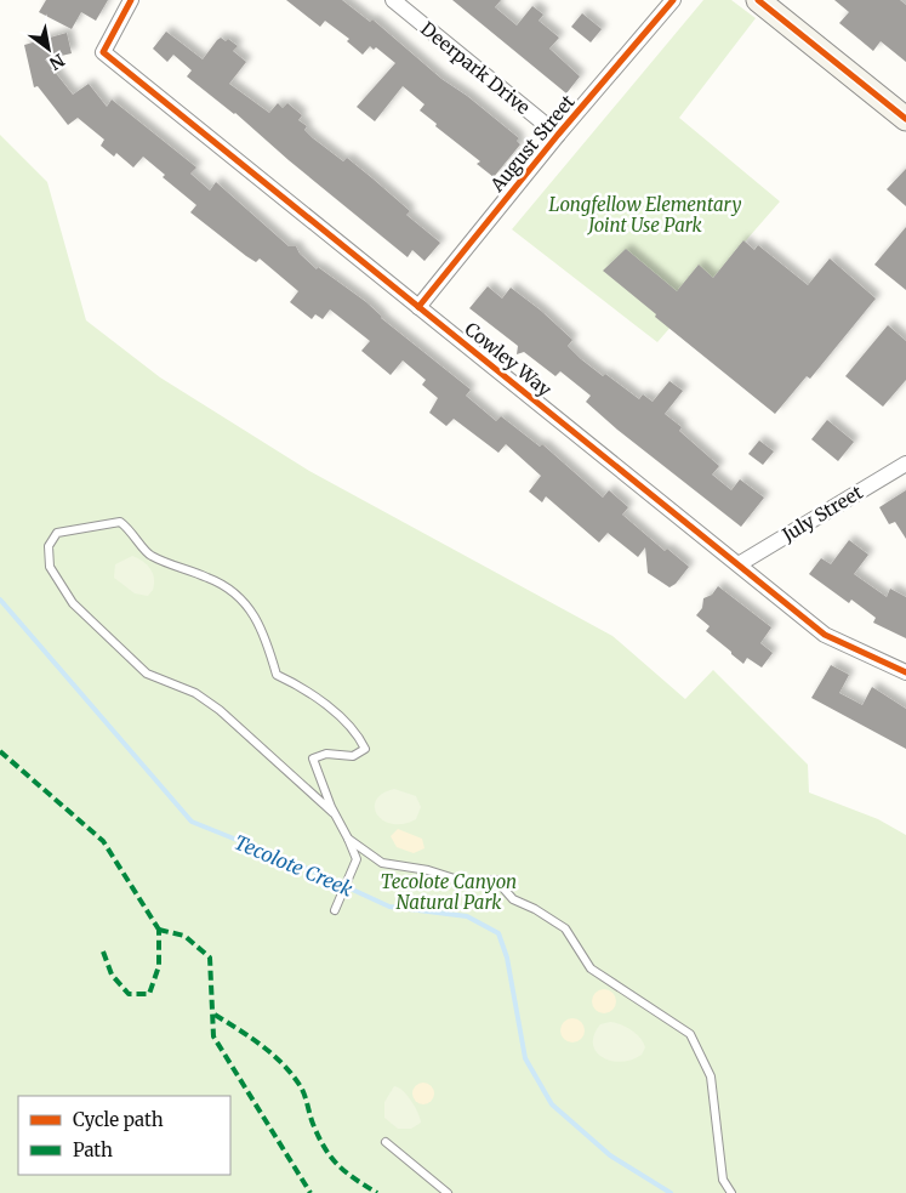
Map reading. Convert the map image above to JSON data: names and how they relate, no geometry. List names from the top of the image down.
{
  "streets": {
    "street": [
      "Deerpark Drive",
      "August Street",
      "Cowley Way",
      "July Street"
    ]
  },
  "crossings": [
    ["Deerpark Drive", "August Street"],
    ["August Street", "Cowley Way"],
    ["Cowley Way", "July Street"]
  ],
  "water": ["Tecolote Creek"],
  "parks": ["Longfellow Elementary Joint Use Park", "Tecolote Canyon Natural Park"],
  "legend": ["Cycle path", "Path"],
  "north": "bottom right"
}
